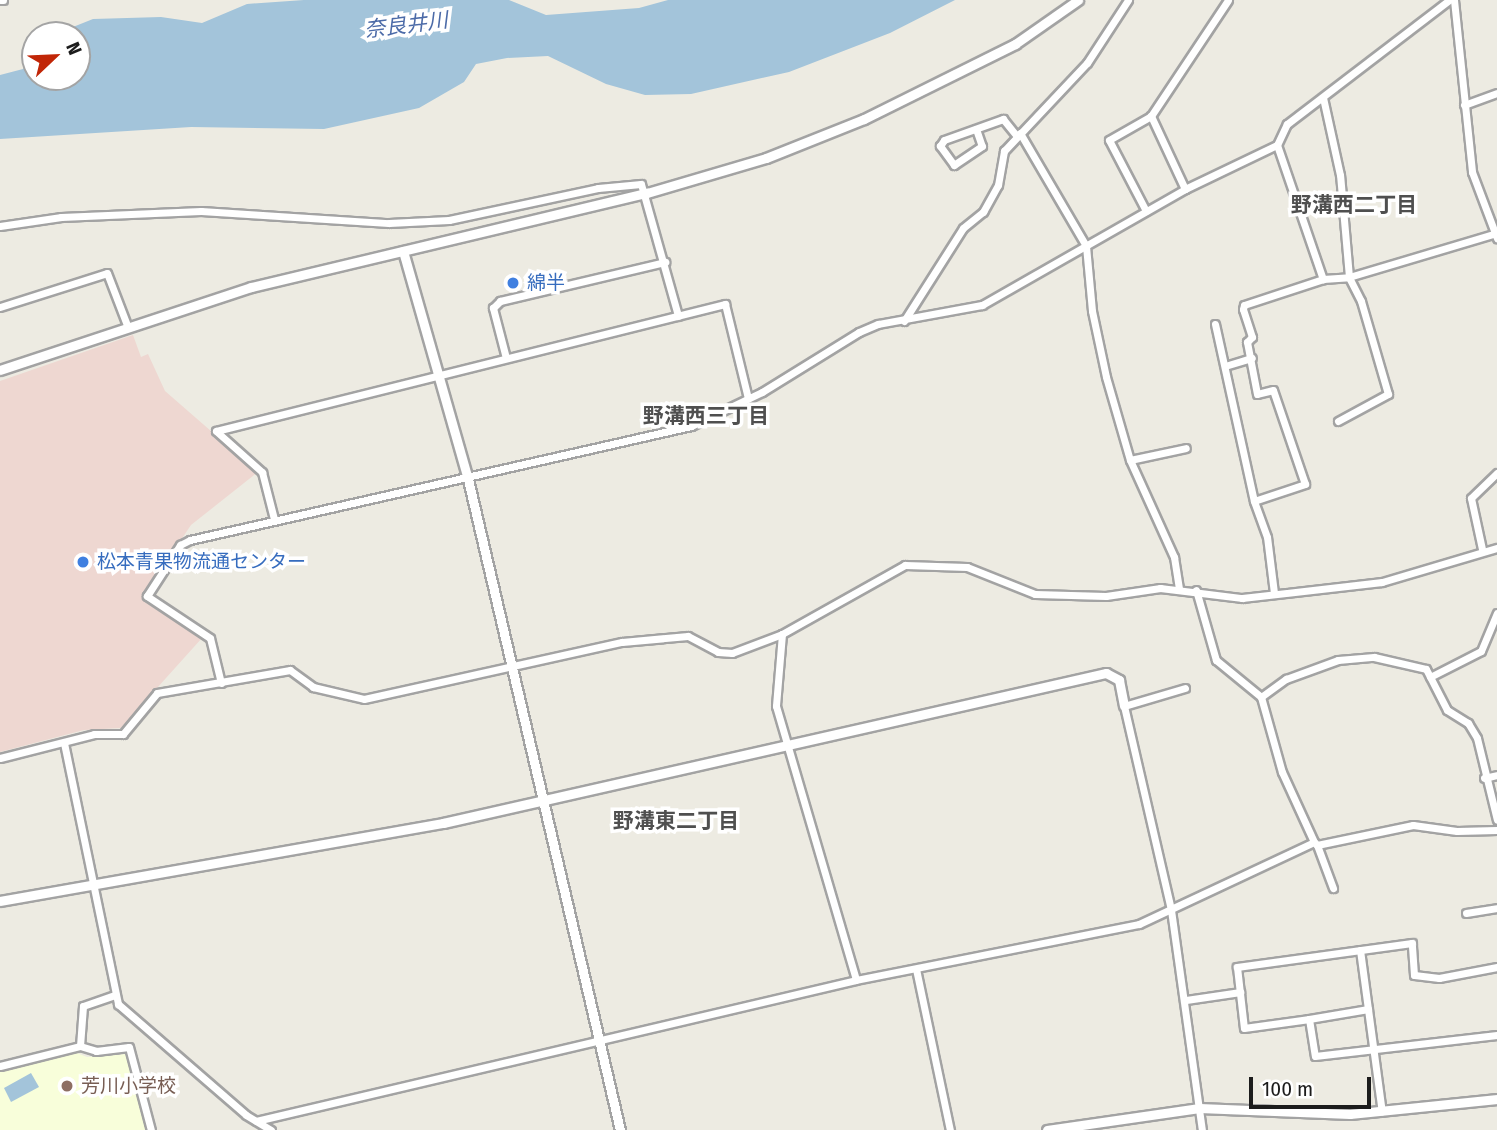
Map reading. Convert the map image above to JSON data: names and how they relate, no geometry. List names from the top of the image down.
{
  "districts": ["野溝西二丁目", "野溝西三丁目", "野溝東二丁目"],
  "water": ["奈良井川"],
  "places": ["綿半", "松本青果物流通センター", "芳川小学校"],
  "scale_bar": "100 m",
  "north": "top right"
}
